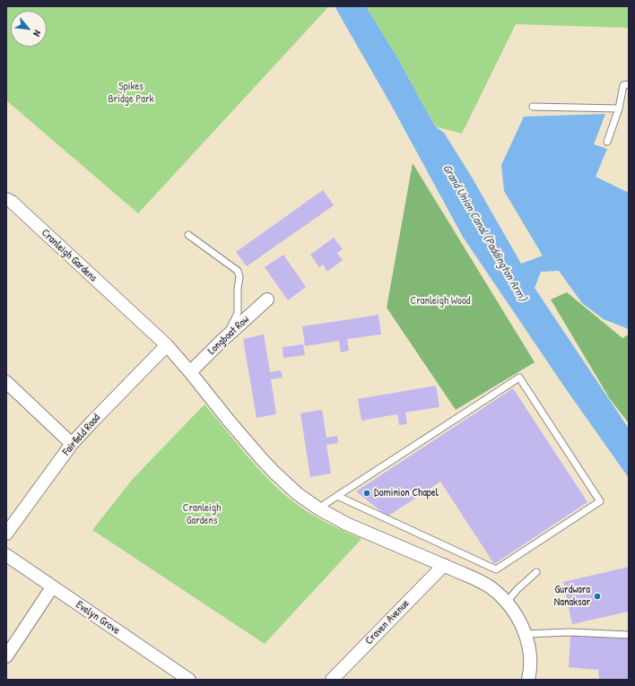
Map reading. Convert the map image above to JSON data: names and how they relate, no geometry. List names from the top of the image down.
{
  "streets": {
    "street": [
      "Cranleigh Gardens",
      "Longboat Row",
      "Fairfield Road",
      "Evelyn Grove",
      "Craven Avenue"
    ]
  },
  "crossings": [
    ["Cranleigh Gardens", "Longboat Row"],
    ["Cranleigh Gardens", "Fairfield Road"],
    ["Cranleigh Gardens", "Craven Avenue"]
  ],
  "water": ["Grand Union Canal (Paddington Arm)"],
  "parks": ["Spikes Bridge Park", "Cranleigh Wood", "Cranleigh Gardens"],
  "places": ["Dominion Chapel", "Gurdwara Nanaksar"],
  "north": "bottom right"
}
